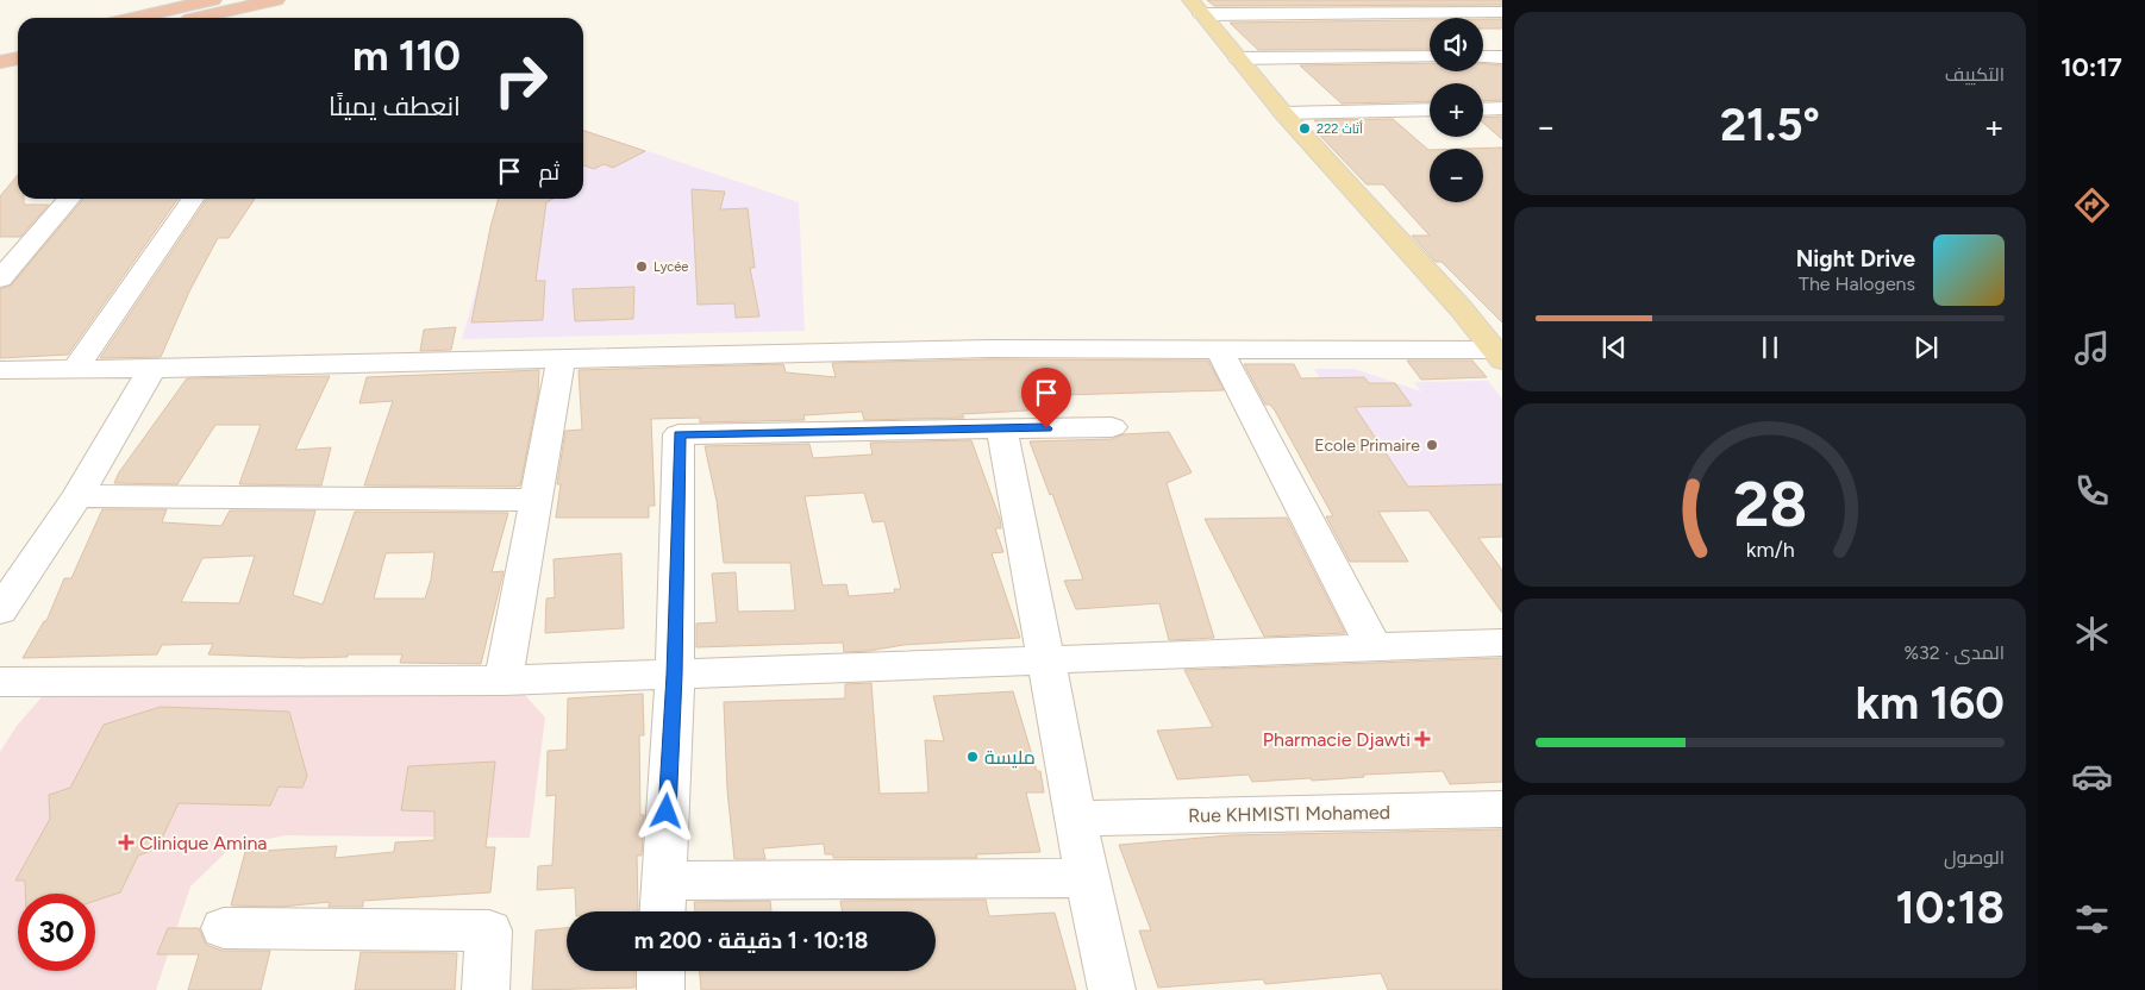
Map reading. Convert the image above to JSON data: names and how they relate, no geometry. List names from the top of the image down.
{
  "streets": {
    "street": ["Rue KHMISTI Mohamed"]
  },
  "places": {
    "other": [
      "أثاث 222",
      "Lycée",
      "Ecole Primaire",
      "مليسة"
    ],
    "health": ["Pharmacie Djawti", "Clinique Amina"]
  },
  "page": {
    "tabs": "10:17",
    "tile": [
      "التكييف",
      ["المدى · 32%", "160 km"],
      ["الوصول", "10:18"]
    ],
    "map_buttons": ["+", "−"],
    "turn": ["110 m", "انعطف يمينًا"],
    "heat": ["−", "21.5°", "+"],
    "then": "ثم",
    "song": ["Night Drive", "The Halogens"],
    "limit": "30",
    "trip": "10:18 · 1 دقيقة · 200 m",
    "gauge": ["28", "km/h"]
  }
}
